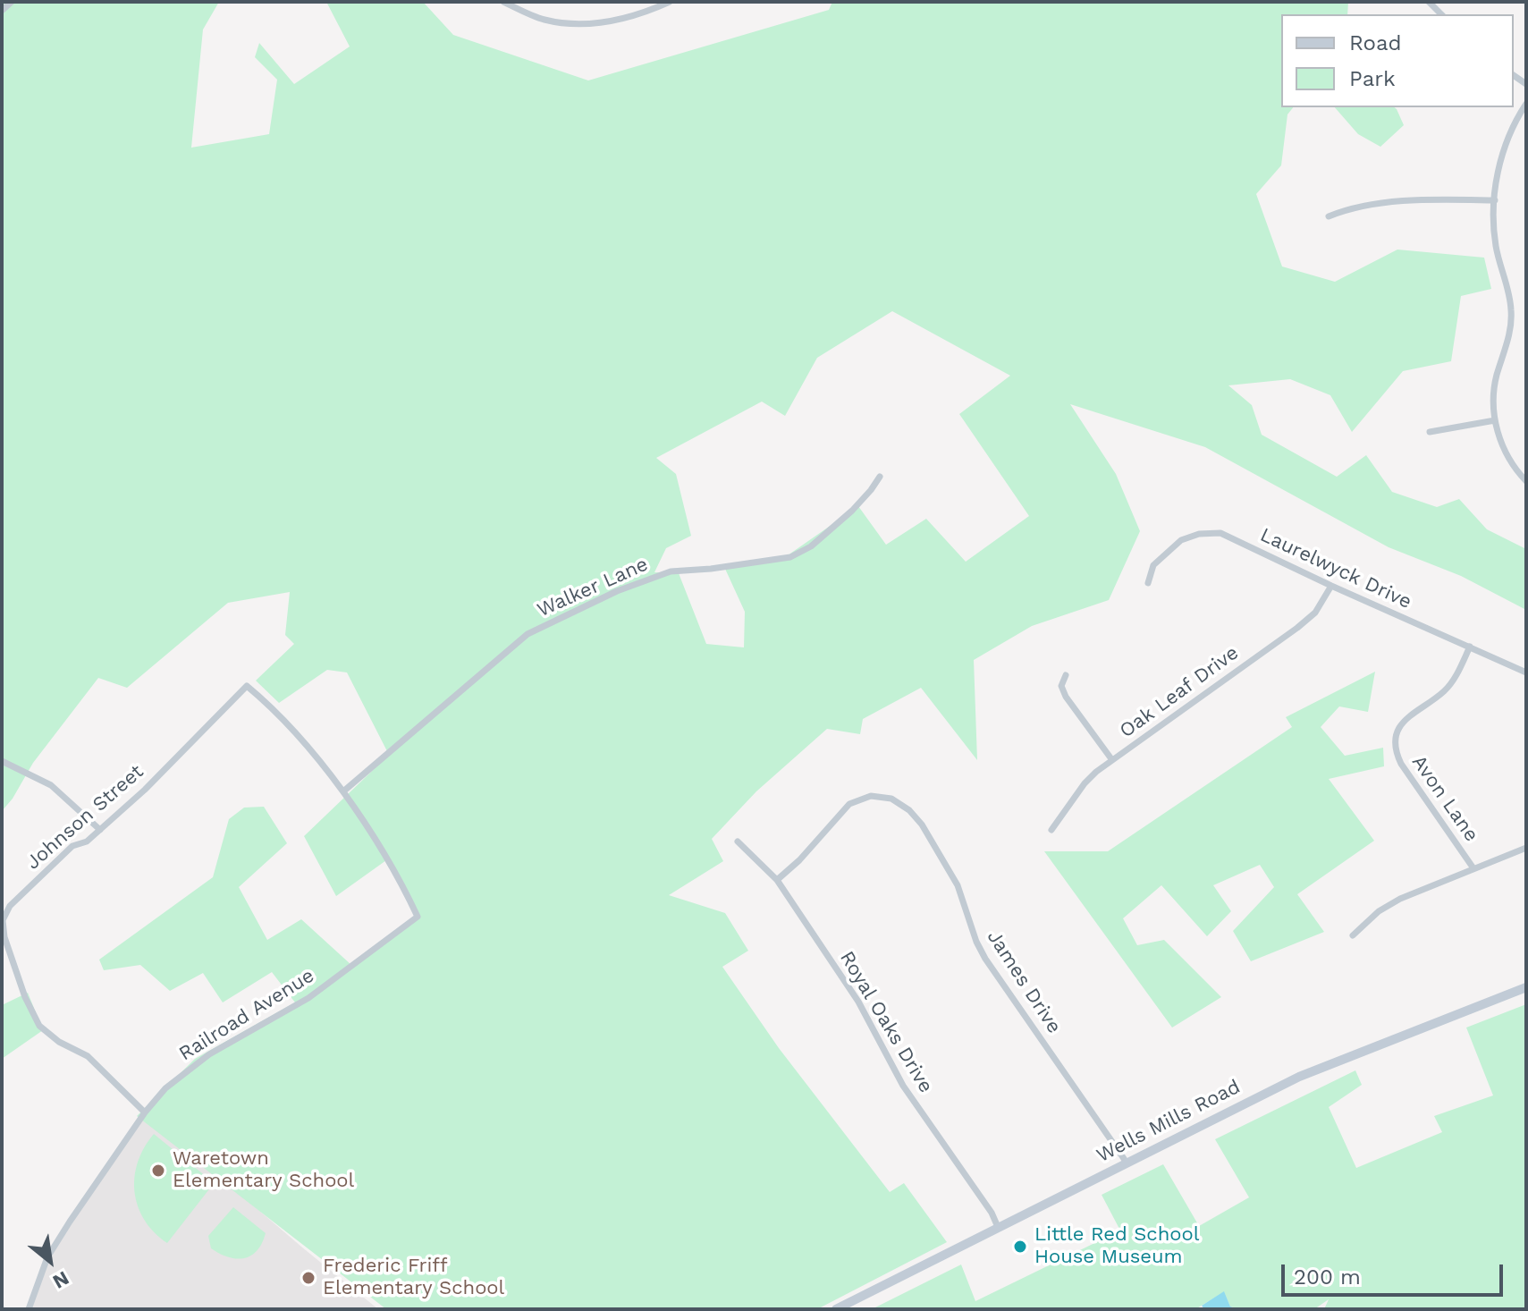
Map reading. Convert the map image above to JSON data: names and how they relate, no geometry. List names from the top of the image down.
{
  "streets": {
    "main road": ["Wells Mills Road"],
    "street": [
      "Laurelwyck Drive",
      "Walker Lane",
      "Oak Leaf Drive",
      "Avon Lane",
      "Johnson Street",
      "James Drive",
      "Railroad Avenue",
      "Royal Oaks Drive"
    ]
  },
  "crossings": [
    ["Laurelwyck Drive", "Oak Leaf Drive"],
    ["Laurelwyck Drive", "Avon Lane"],
    ["Walker Lane", "Johnson Street"],
    ["Walker Lane", "Railroad Avenue"],
    ["Johnson Street", "Railroad Avenue"],
    ["James Drive", "Royal Oaks Drive"],
    ["James Drive", "Wells Mills Road"],
    ["Royal Oaks Drive", "Wells Mills Road"]
  ],
  "places": ["Waretown Elementary School", "Little Red School House Museum", "Frederic Friff Elementary School"],
  "legend": ["Road", "Park"],
  "scale_bar": "200 m",
  "north": "bottom right"
}
